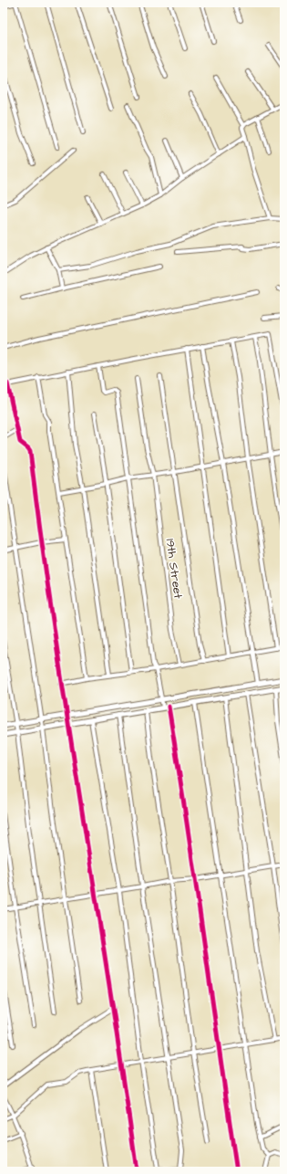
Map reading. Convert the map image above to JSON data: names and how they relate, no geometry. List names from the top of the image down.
{
  "streets": {
    "street": ["19th Street"]
  }
}
